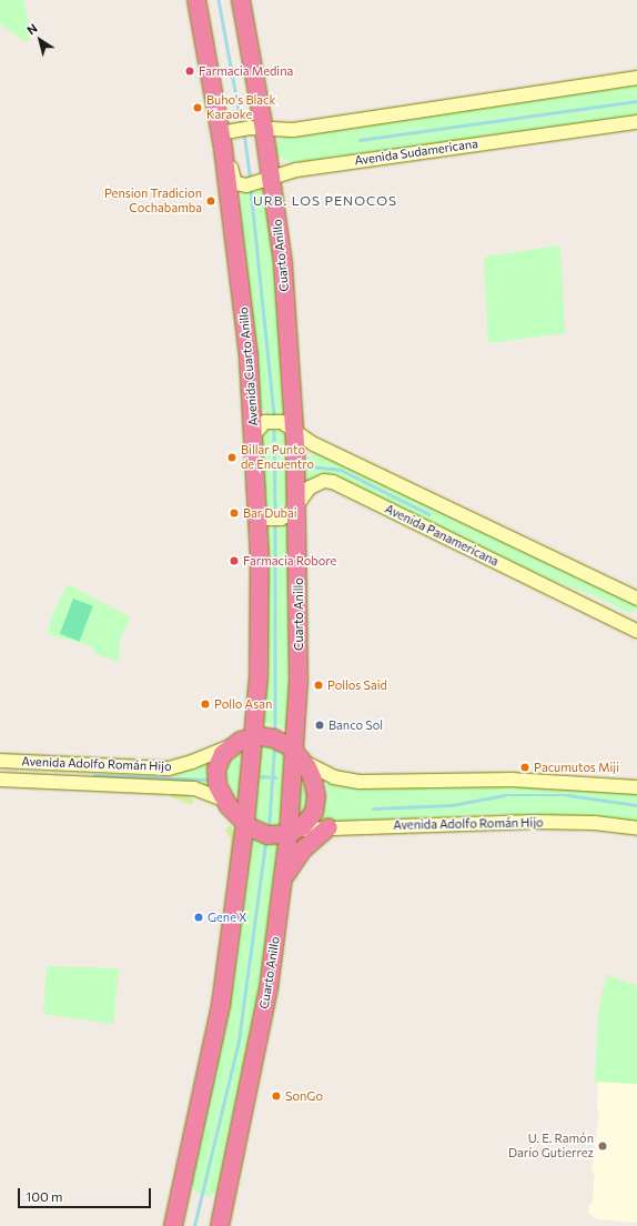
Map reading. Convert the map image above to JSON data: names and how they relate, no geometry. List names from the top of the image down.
{
  "streets": {
    "highway": ["Cuarto Anillo", "Avenida Cuarto Anillo"],
    "street": ["Avenida Sudamericana", "Avenida Panamericana", "Avenida Adolfo Román Hijo"]
  },
  "crossings": [
    ["Avenida Sudamericana", "Cuarto Anillo"],
    ["Avenida Sudamericana", "Avenida Cuarto Anillo"],
    ["Cuarto Anillo", "Avenida Panamericana"],
    ["Cuarto Anillo", "Avenida Adolfo Román Hijo"],
    ["Avenida Cuarto Anillo", "Avenida Panamericana"],
    ["Avenida Cuarto Anillo", "Avenida Adolfo Román Hijo"]
  ],
  "districts": ["URB. LOS PENOCOS"],
  "places": [
    "Farmacia Medina",
    "Buho's Black Karaoke",
    "Pension Tradicion Cochabamba",
    "Billar Punto de Encuentro",
    "Bar Dubai",
    "Farmacia Robore",
    "Pollos Said",
    "Pollo Asan",
    "Banco Sol",
    "Pacumutos Miji",
    "Gene X",
    "SonGo",
    "U. E. Ramón Darío Gutierrez"
  ],
  "scale_bar": "100 m",
  "north": "top left"
}
